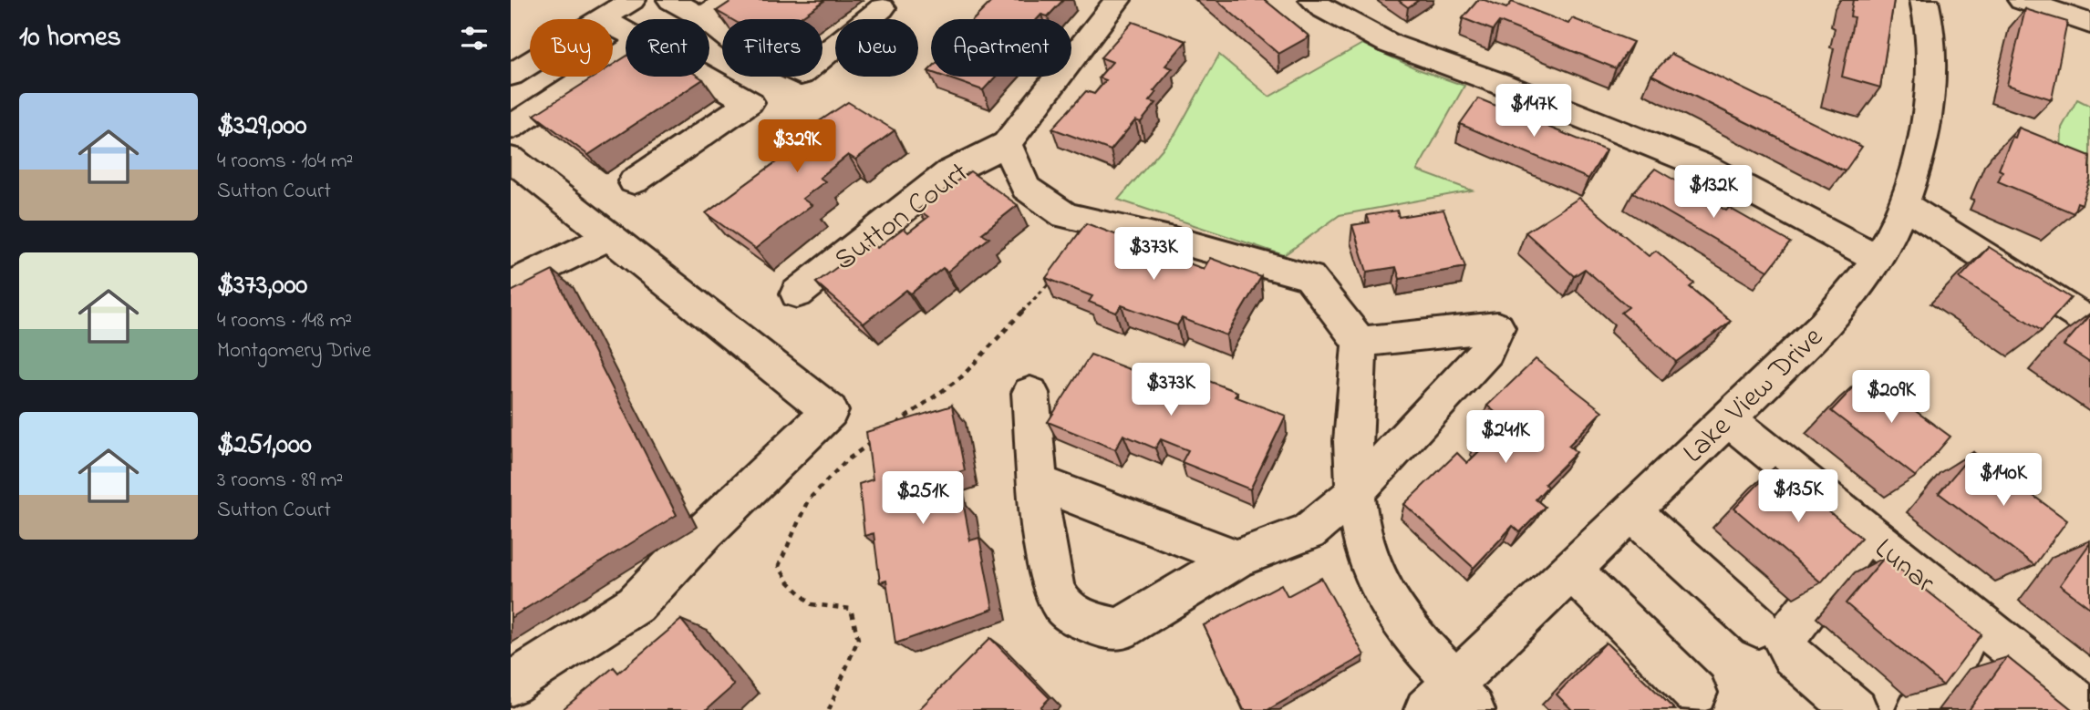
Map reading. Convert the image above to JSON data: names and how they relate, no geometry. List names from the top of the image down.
{
  "streets": {
    "street": ["Sutton Court", "Lake View Drive", "Lunar"]
  },
  "crossings": [
    ["Lake View Drive", "Lunar"]
  ],
  "page": {
    "heading": "10 homes",
    "chip": [
      "Buy",
      "Rent",
      "Filters",
      "New",
      "Apartment"
    ],
    "list": [
      {
        "name": "$329,000",
        "note": "4 rooms · 104 m² · Sutton Court"
      },
      {
        "name": "$373,000",
        "note": "4 rooms · 148 m² · Montgomery Drive"
      },
      {
        "name": "$251,000",
        "note": "3 rooms · 89 m² · Sutton Court"
      }
    ],
    "price": [
      "$147K",
      "$329K",
      "$132K",
      "$373K",
      "$373K",
      "$209K",
      "$241K",
      "$140K",
      "$135K",
      "$251K"
    ]
  }
}
